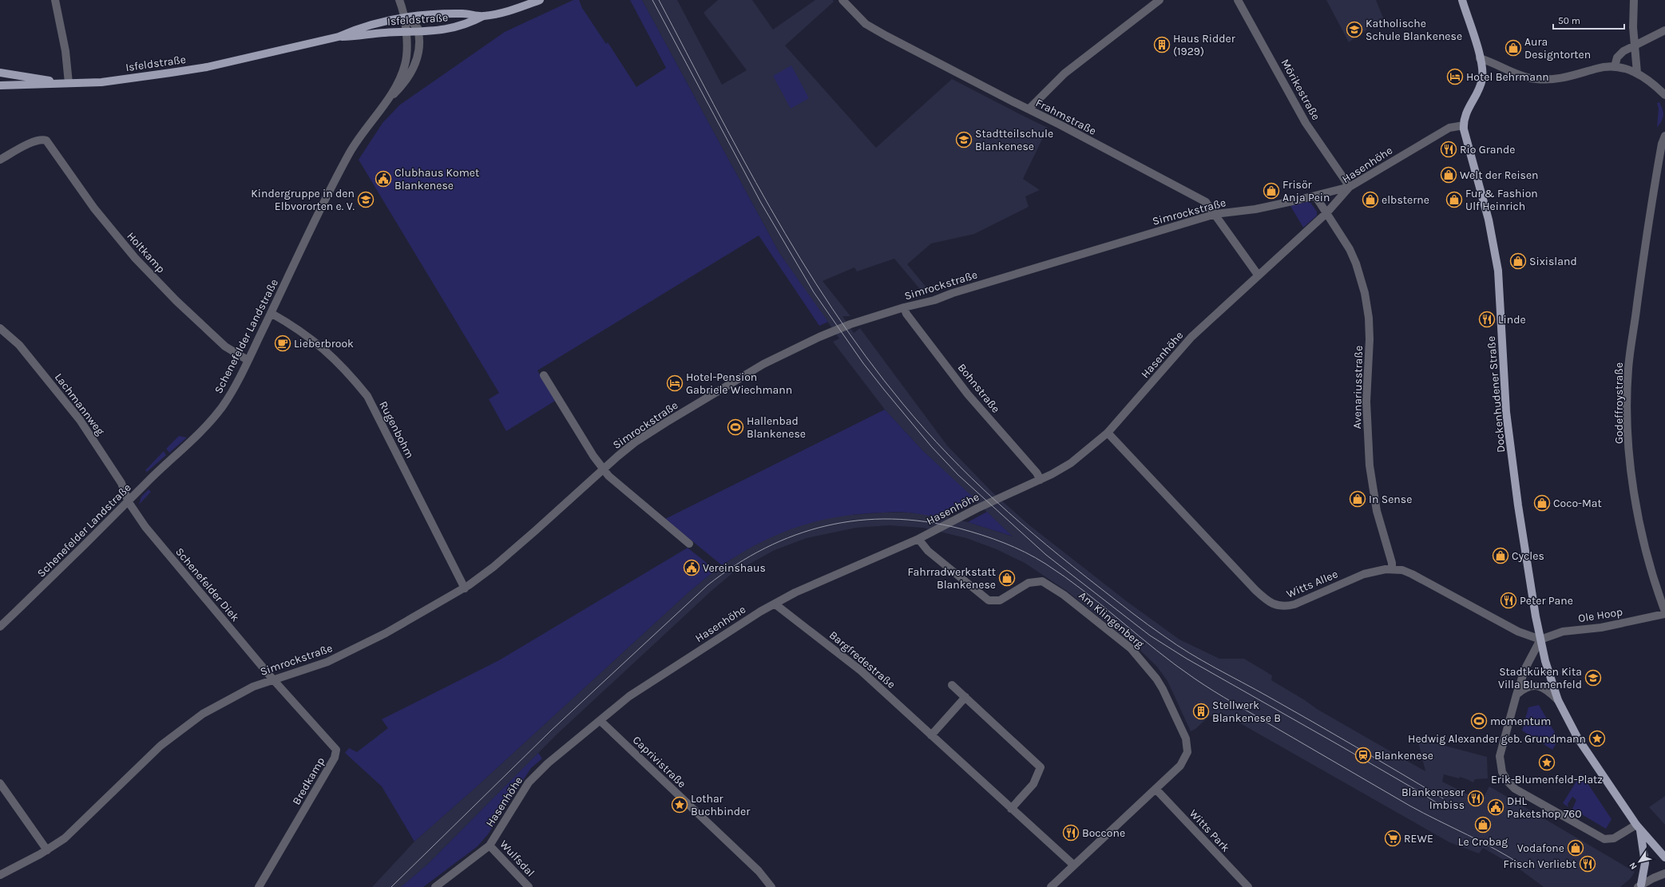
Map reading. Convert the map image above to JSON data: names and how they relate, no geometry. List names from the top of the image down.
{
  "streets": {
    "main road": ["Isfeldstraße", "Dockenhudener Straße"],
    "street": [
      "Mörikestraße",
      "Frahmstraße",
      "Hasenhöhe",
      "Simrockstraße",
      "Holtkamp",
      "Schenefelder Landstraße",
      "Avenariusstraße",
      "Bohnstraße",
      "Godeffroystraße",
      "Lachmannweg",
      "Rugenbohm",
      "Witts Allee",
      "Schenefelder Diek",
      "Ole Hoop",
      "Am Klingenberg",
      "Bargfredestraße",
      "Caprivistraße",
      "Bredkamp",
      "Witts Park",
      "Wulfsdal"
    ]
  },
  "crossings": [
    ["Isfeldstraße", "Schenefelder Landstraße"],
    ["Mörikestraße", "Hasenhöhe"],
    ["Mörikestraße", "Simrockstraße"],
    ["Frahmstraße", "Hasenhöhe"],
    ["Frahmstraße", "Simrockstraße"],
    ["Hasenhöhe", "Simrockstraße"],
    ["Hasenhöhe", "Avenariusstraße"],
    ["Hasenhöhe", "Bohnstraße"],
    ["Hasenhöhe", "Dockenhudener Straße"],
    ["Hasenhöhe", "Witts Allee"],
    ["Hasenhöhe", "Am Klingenberg"],
    ["Hasenhöhe", "Bargfredestraße"],
    ["Hasenhöhe", "Caprivistraße"],
    ["Hasenhöhe", "Wulfsdal"],
    ["Simrockstraße", "Bohnstraße"],
    ["Simrockstraße", "Rugenbohm"],
    ["Simrockstraße", "Schenefelder Diek"],
    ["Simrockstraße", "Bredkamp"],
    ["Holtkamp", "Schenefelder Landstraße"],
    ["Schenefelder Landstraße", "Lachmannweg"],
    ["Schenefelder Landstraße", "Rugenbohm"],
    ["Schenefelder Landstraße", "Schenefelder Diek"],
    ["Avenariusstraße", "Witts Allee"],
    ["Dockenhudener Straße", "Witts Allee"],
    ["Dockenhudener Straße", "Ole Hoop"],
    ["Lachmannweg", "Schenefelder Diek"],
    ["Witts Allee", "Ole Hoop"],
    ["Schenefelder Diek", "Bredkamp"],
    ["Am Klingenberg", "Bargfredestraße"],
    ["Am Klingenberg", "Witts Park"]
  ],
  "places": {
    "school or university": [
      "Katholische Schule Blankenese",
      "Stadtteilschule Blankenese",
      "Kindergruppe in den Elbvororten e. V.",
      "Stadtküken Kita Villa Blumenfeld"
    ],
    "building": ["Haus Ridder (1929)", "Stellwerk Blankenese B"],
    "shop": [
      "Aura Designtorten",
      "Welt der Reisen",
      "Frisör Anja Pein",
      "elbsterne",
      "Fur & Fashion Ulf Heinrich",
      "Sixisland",
      "In Sense",
      "Coco-Mat",
      "Cycles",
      "Fahrradwerkstatt Blankenese",
      "Le Crobag",
      "Vodafone"
    ],
    "hotel": ["Hotel Behrmann", "Hotel-Pension Gabriele Wiechmann"],
    "restaurant": [
      "Rio Grande",
      "Linde",
      "Peter Pane",
      "Blankeneser Imbiss",
      "Boccone",
      "Frisch Verliebt"
    ],
    "public building": ["Clubhaus Komet Blankenese", "Vereinshaus", "DHL Paketshop 760"],
    "cafe": ["Lieberbrook"],
    "sports": ["Hallenbad Blankenese", "momentum"],
    "place": ["Hedwig Alexander geb. Grundmann", "Erik-Blumenfeld-Platz", "Lothar Buchbinder"],
    "station": ["Blankenese"],
    "supermarket": ["REWE"]
  },
  "scale_bar": "50 m",
  "north": "bottom left"
}
